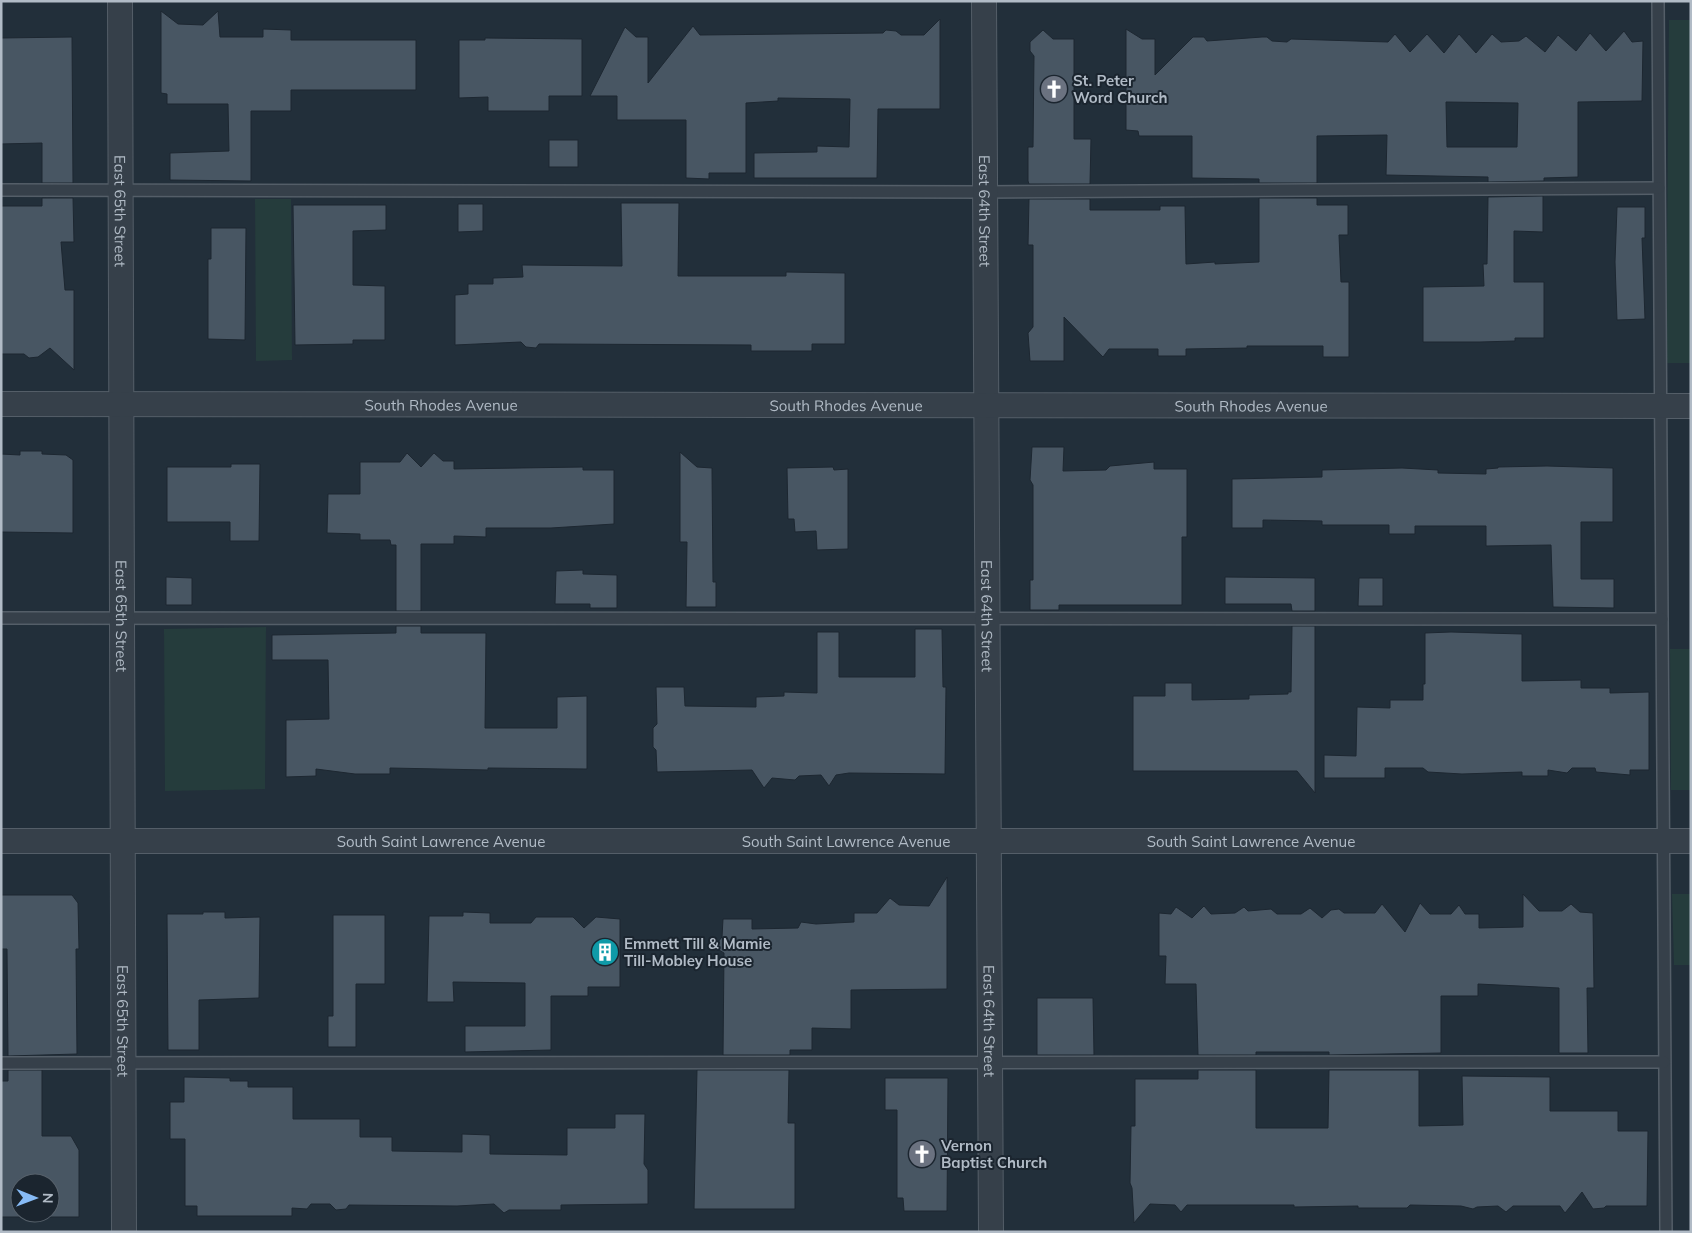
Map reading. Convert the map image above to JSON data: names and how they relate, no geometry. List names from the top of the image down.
{
  "streets": {
    "street": [
      "East 65th Street",
      "East 64th Street",
      "South Rhodes Avenue",
      "South Saint Lawrence Avenue"
    ]
  },
  "crossings": [
    ["East 65th Street", "South Rhodes Avenue"],
    ["East 65th Street", "South Saint Lawrence Avenue"],
    ["East 64th Street", "South Rhodes Avenue"],
    ["East 64th Street", "South Saint Lawrence Avenue"]
  ],
  "places": {
    "church": ["St. Peter Word Church", "Vernon Baptist Church"],
    "building": ["Emmett Till & Mamie Till-Mobley House"]
  },
  "north": "right"
}
